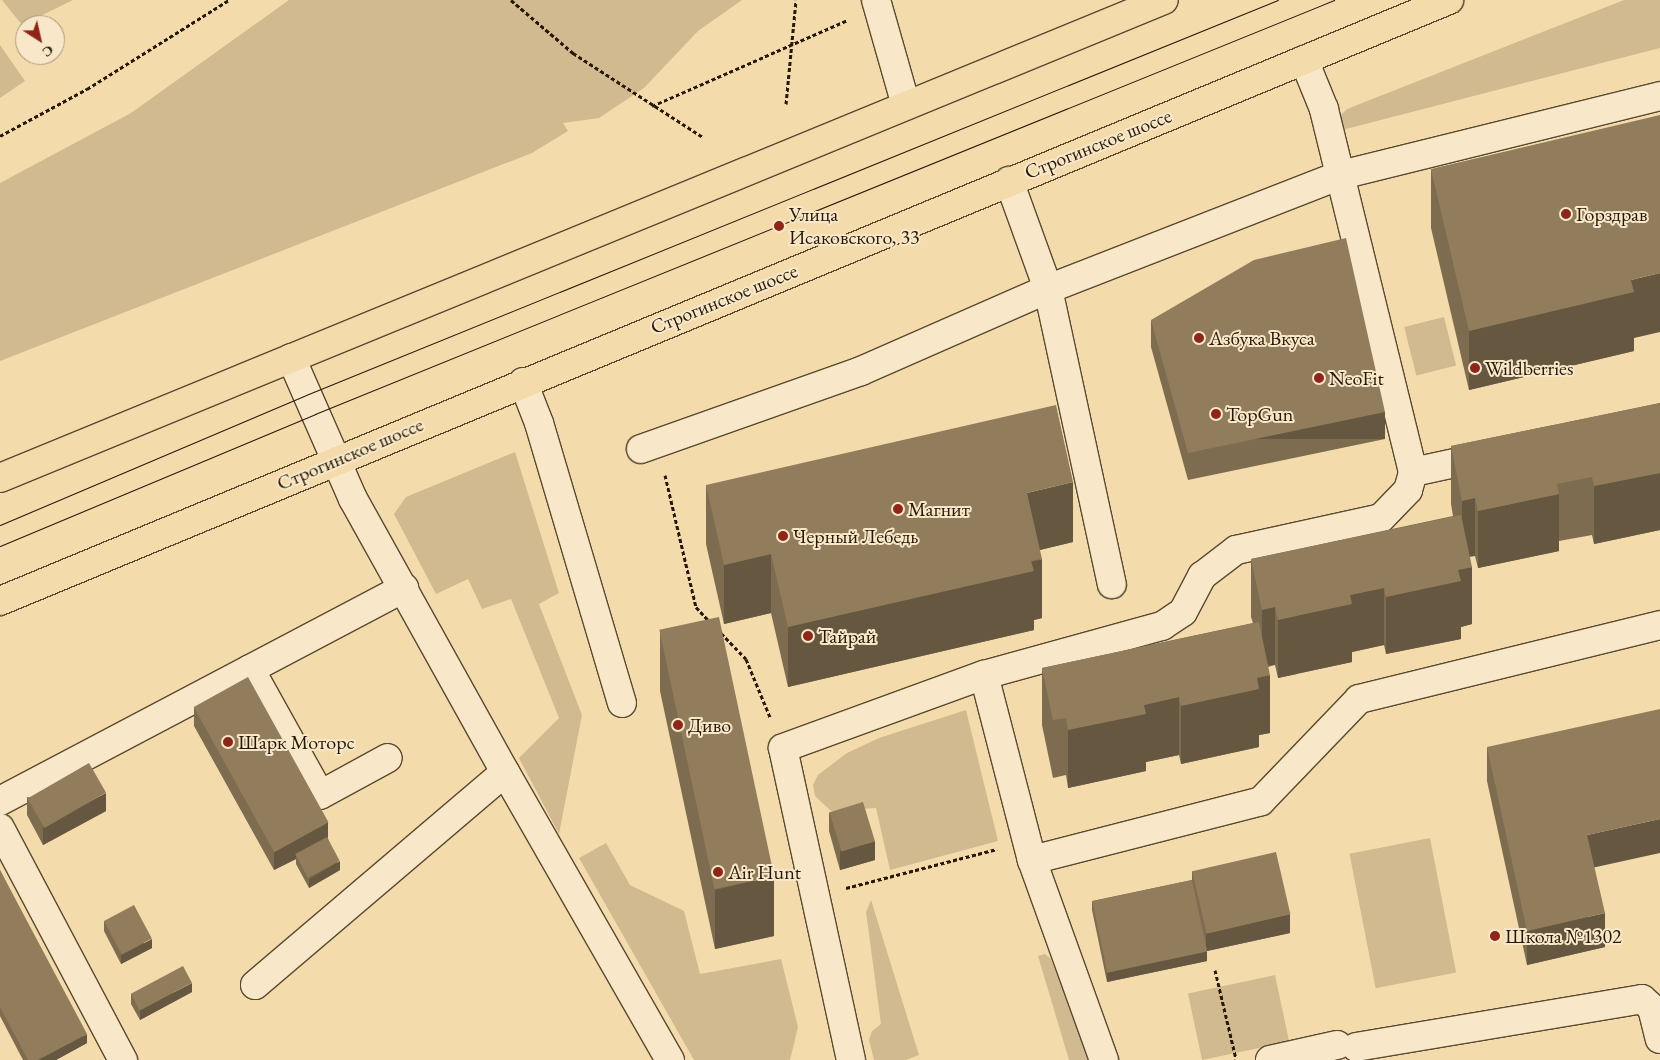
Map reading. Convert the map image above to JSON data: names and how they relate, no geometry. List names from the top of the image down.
{
  "streets": {
    "main road": ["Строгинское шоссе"]
  },
  "places": [
    "Горздрав",
    "Улица Исаковского, 33",
    "Азбука Вкуса",
    "Wildberries",
    "NeoFit",
    "TopGun",
    "Магнит",
    "Черный Лебедь",
    "Тайрай",
    "Диво",
    "Шарк Моторс",
    "Air Hunt",
    "Школа №1302"
  ],
  "north": "bottom right"
}
